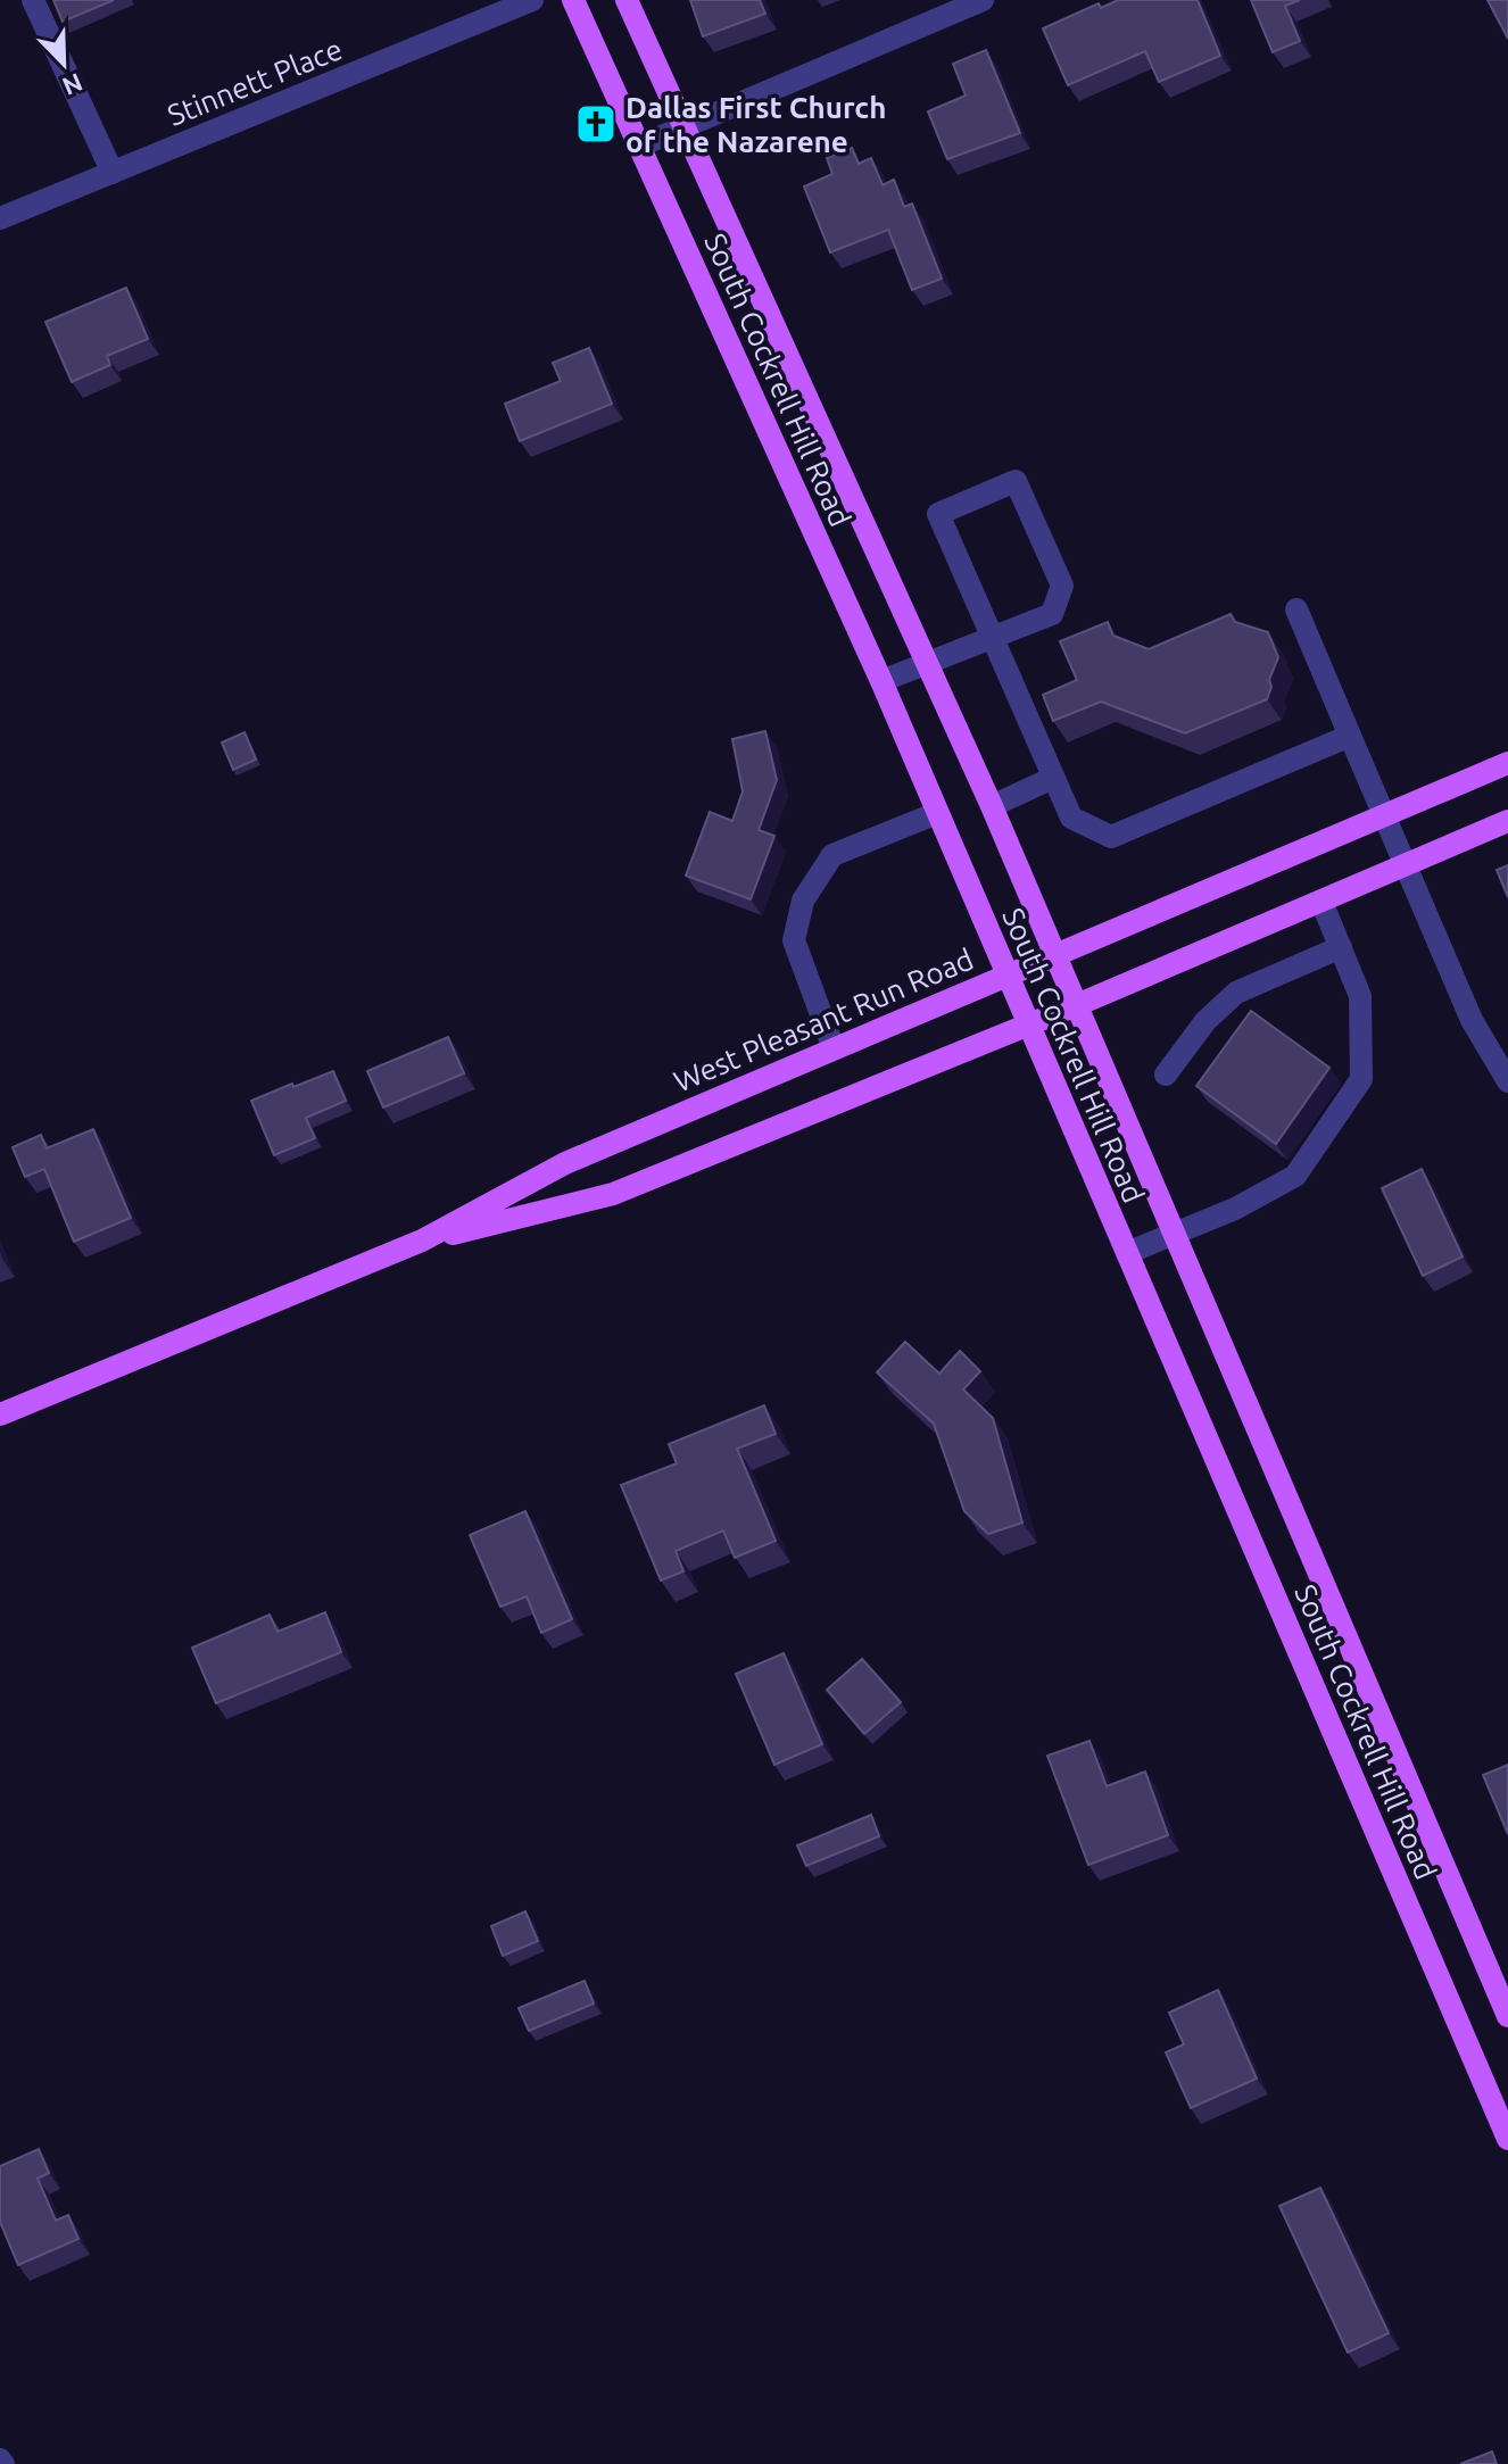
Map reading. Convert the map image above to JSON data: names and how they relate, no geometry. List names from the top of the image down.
{
  "streets": {
    "main road": ["South Cockrell Hill Road", "West Pleasant Run Road"],
    "street": ["Stinnett Place"]
  },
  "crossings": [
    ["South Cockrell Hill Road", "West Pleasant Run Road"]
  ],
  "places": {
    "church": ["Dallas First Church of the Nazarene"]
  },
  "north": "bottom right"
}
